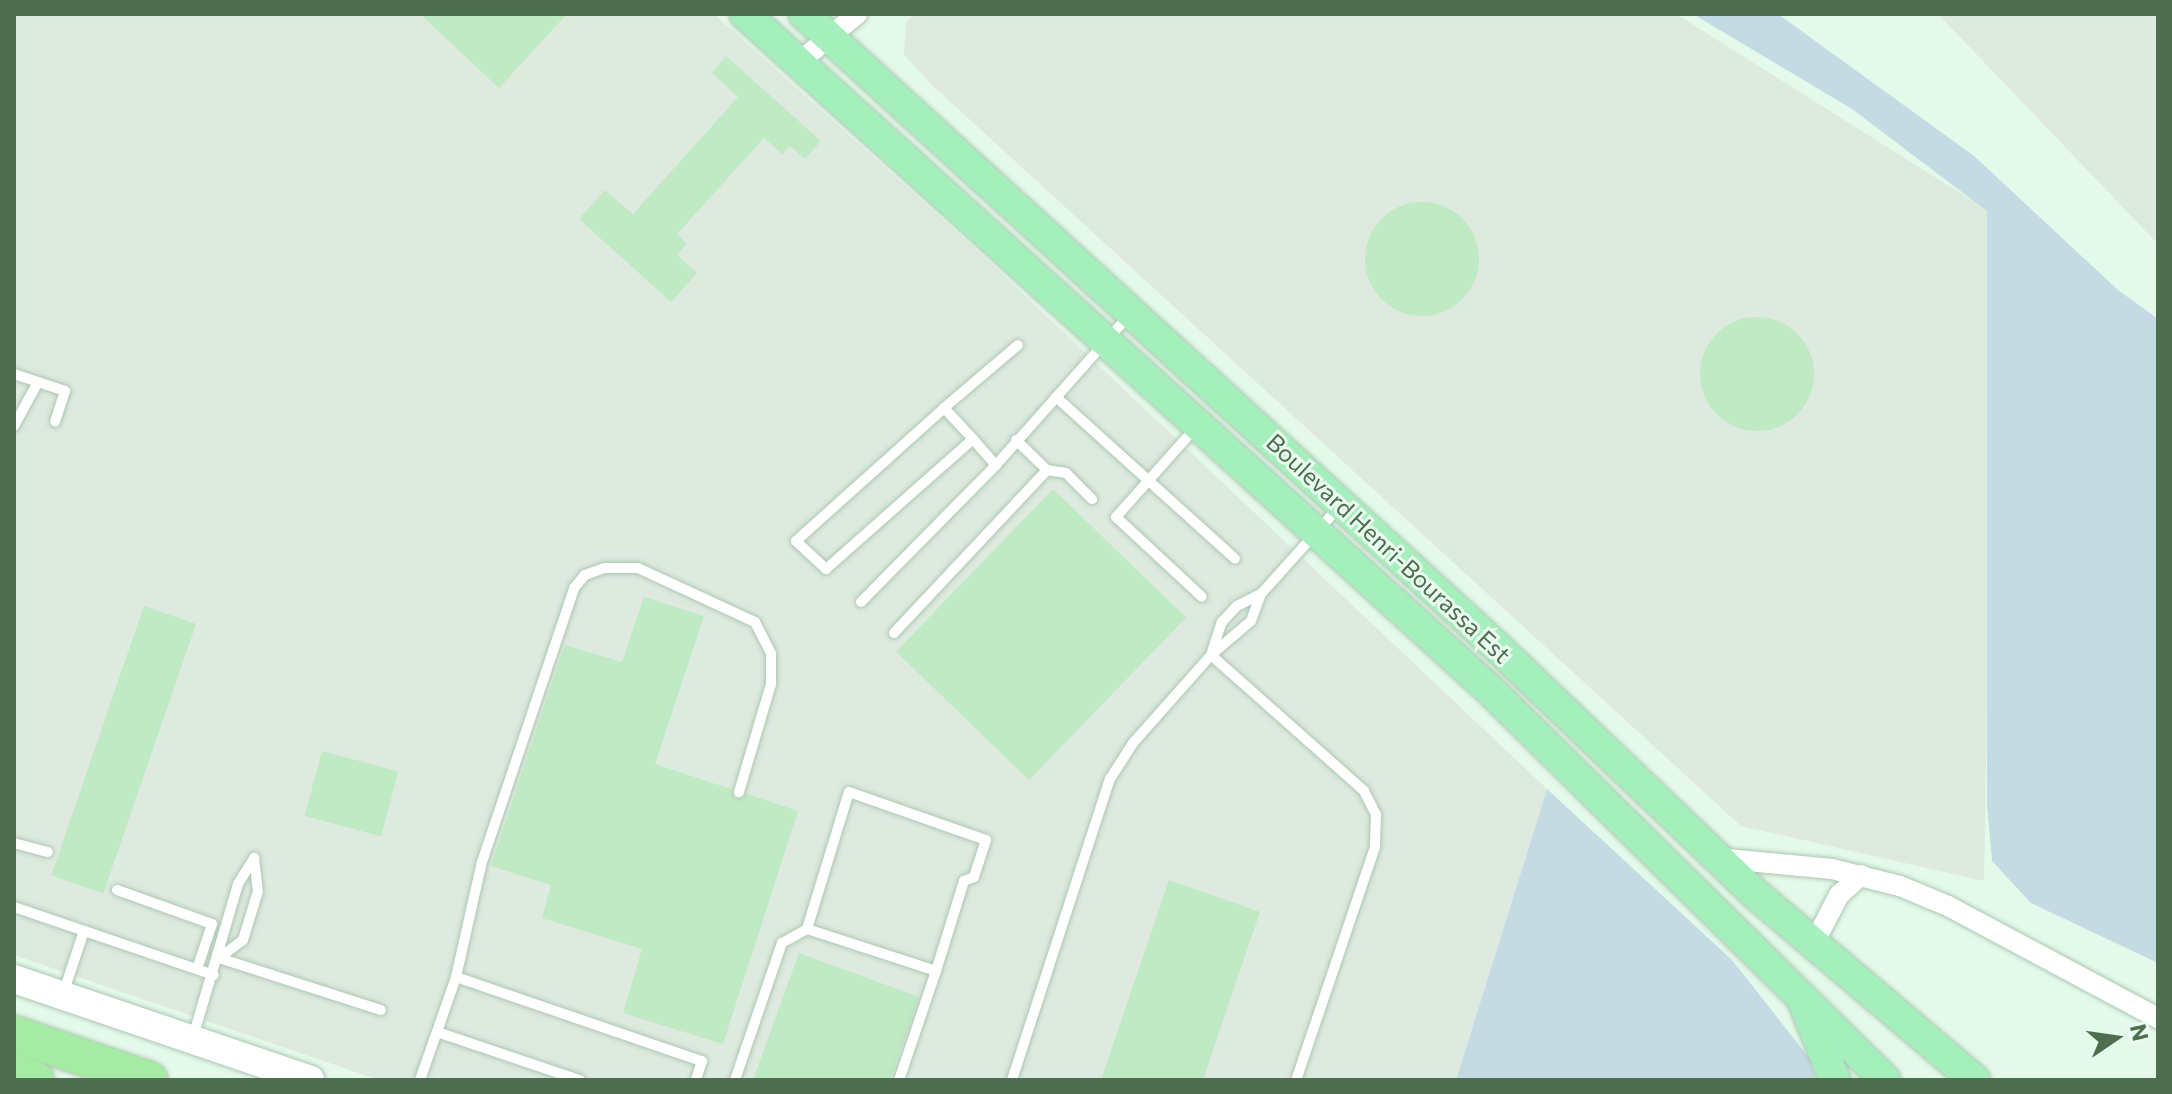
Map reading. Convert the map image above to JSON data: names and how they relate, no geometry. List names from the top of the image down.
{
  "streets": {
    "main road": ["Boulevard Henri-Bourassa Est"]
  },
  "north": "right"
}
